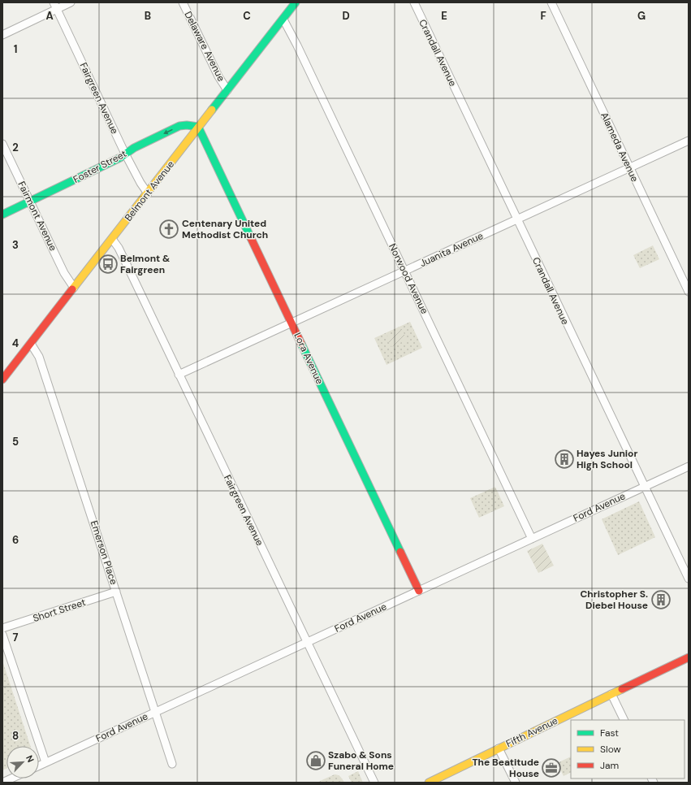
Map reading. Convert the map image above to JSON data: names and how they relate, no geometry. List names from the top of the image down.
{
  "streets": {
    "street": [
      "Delaware Avenue",
      "Crandall Avenue",
      "Fairgreen Avenue",
      "Alameda Avenue",
      "Foster Street",
      "Belmont Avenue",
      "Fairmont Avenue",
      "Juanita Avenue",
      "Norwood Avenue",
      "Lora Avenue",
      "Ford Avenue",
      "Emerson Place",
      "Short Street",
      "Fifth Avenue"
    ]
  },
  "crossings": [
    ["Delaware Avenue", "Belmont Avenue"],
    ["Crandall Avenue", "Juanita Avenue"],
    ["Crandall Avenue", "Ford Avenue"],
    ["Fairgreen Avenue", "Foster Street"],
    ["Fairgreen Avenue", "Belmont Avenue"],
    ["Fairgreen Avenue", "Juanita Avenue"],
    ["Fairgreen Avenue", "Ford Avenue"],
    ["Alameda Avenue", "Juanita Avenue"],
    ["Foster Street", "Belmont Avenue"],
    ["Foster Street", "Fairmont Avenue"],
    ["Foster Street", "Lora Avenue"],
    ["Belmont Avenue", "Fairmont Avenue"],
    ["Belmont Avenue", "Norwood Avenue"],
    ["Belmont Avenue", "Lora Avenue"],
    ["Belmont Avenue", "Emerson Place"],
    ["Juanita Avenue", "Norwood Avenue"],
    ["Juanita Avenue", "Lora Avenue"],
    ["Norwood Avenue", "Ford Avenue"],
    ["Lora Avenue", "Ford Avenue"],
    ["Ford Avenue", "Emerson Place"],
    ["Emerson Place", "Short Street"]
  ],
  "one_way": ["Foster Street"],
  "places": {
    "church": ["Centenary United Methodist Church"],
    "bus stop": ["Belmont & Fairgreen"],
    "building": ["Hayes Junior High School", "Christopher S. Diebel House"],
    "shop": ["Szabo & Sons Funeral Home"],
    "office": ["The Beatitude House"]
  },
  "legend": ["Fast", "Slow", "Jam"],
  "north": "top right",
  "grid": {
    "columns": [
      "A",
      "B",
      "C",
      "D",
      "E",
      "F",
      "G"
    ],
    "rows": [
      "1",
      "2",
      "3",
      "4",
      "5",
      "6",
      "7",
      "8"
    ]
  }
}
